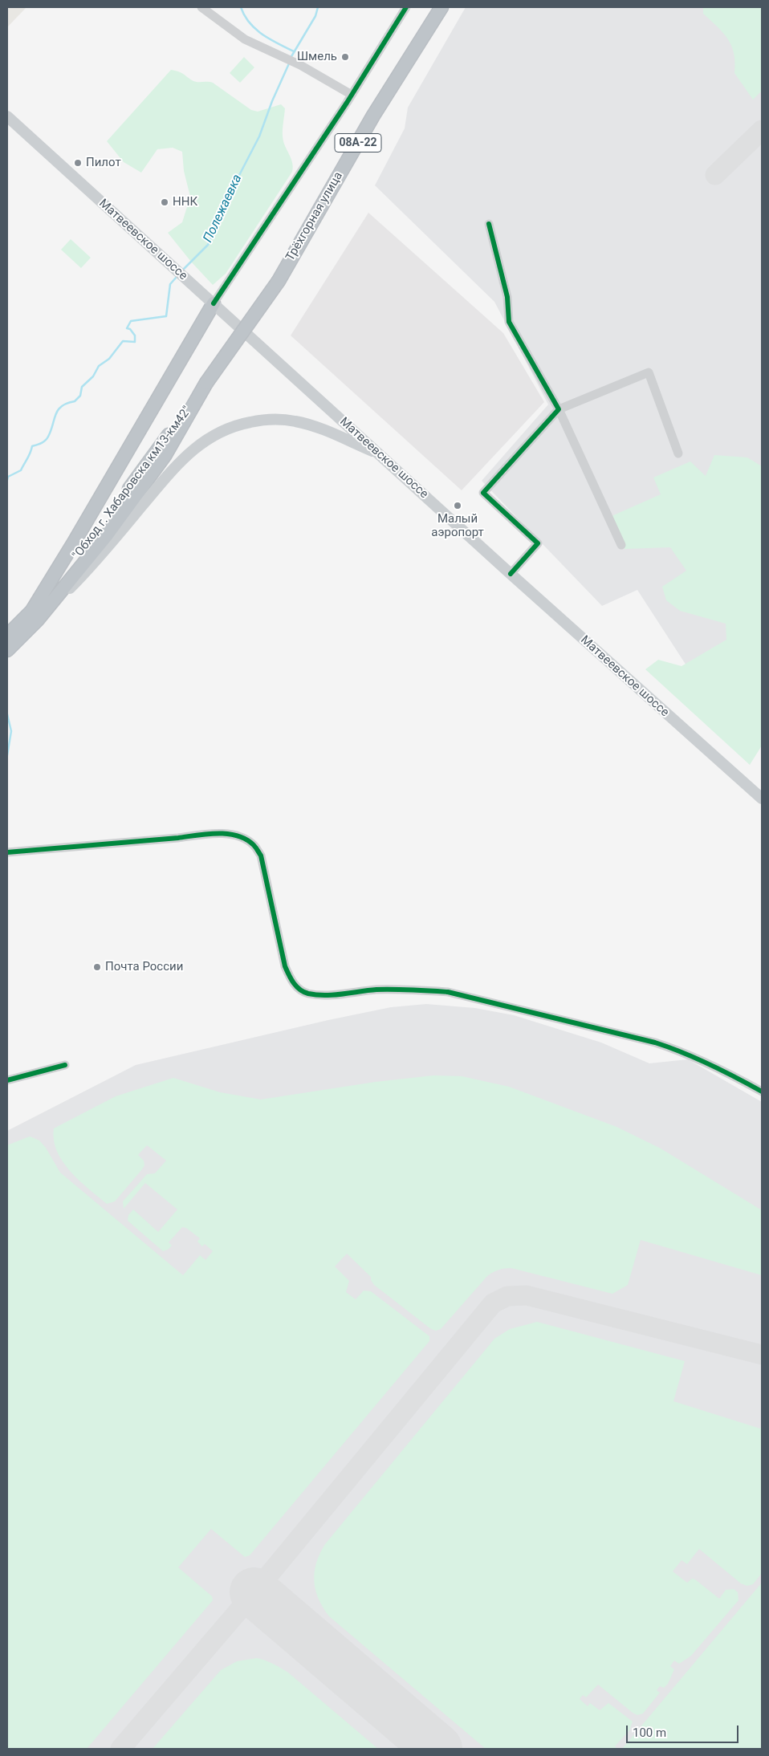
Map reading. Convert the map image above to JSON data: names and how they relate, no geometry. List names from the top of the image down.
{
  "streets": {
    "highway": ["08А-22", "Трёхгорная улица", "\"Обход г. Хабаровска км13-км42\""],
    "main road": ["Матвеевское шоссе"]
  },
  "crossings": [
    ["Трёхгорная улица", "\"Обход г. Хабаровска км13-км42\""]
  ],
  "water": ["Полежаевка"],
  "places": [
    "Шмель",
    "Пилот",
    "ННК",
    "Малый аэропорт",
    "Почта России"
  ],
  "scale_bar": "100 m"
}
